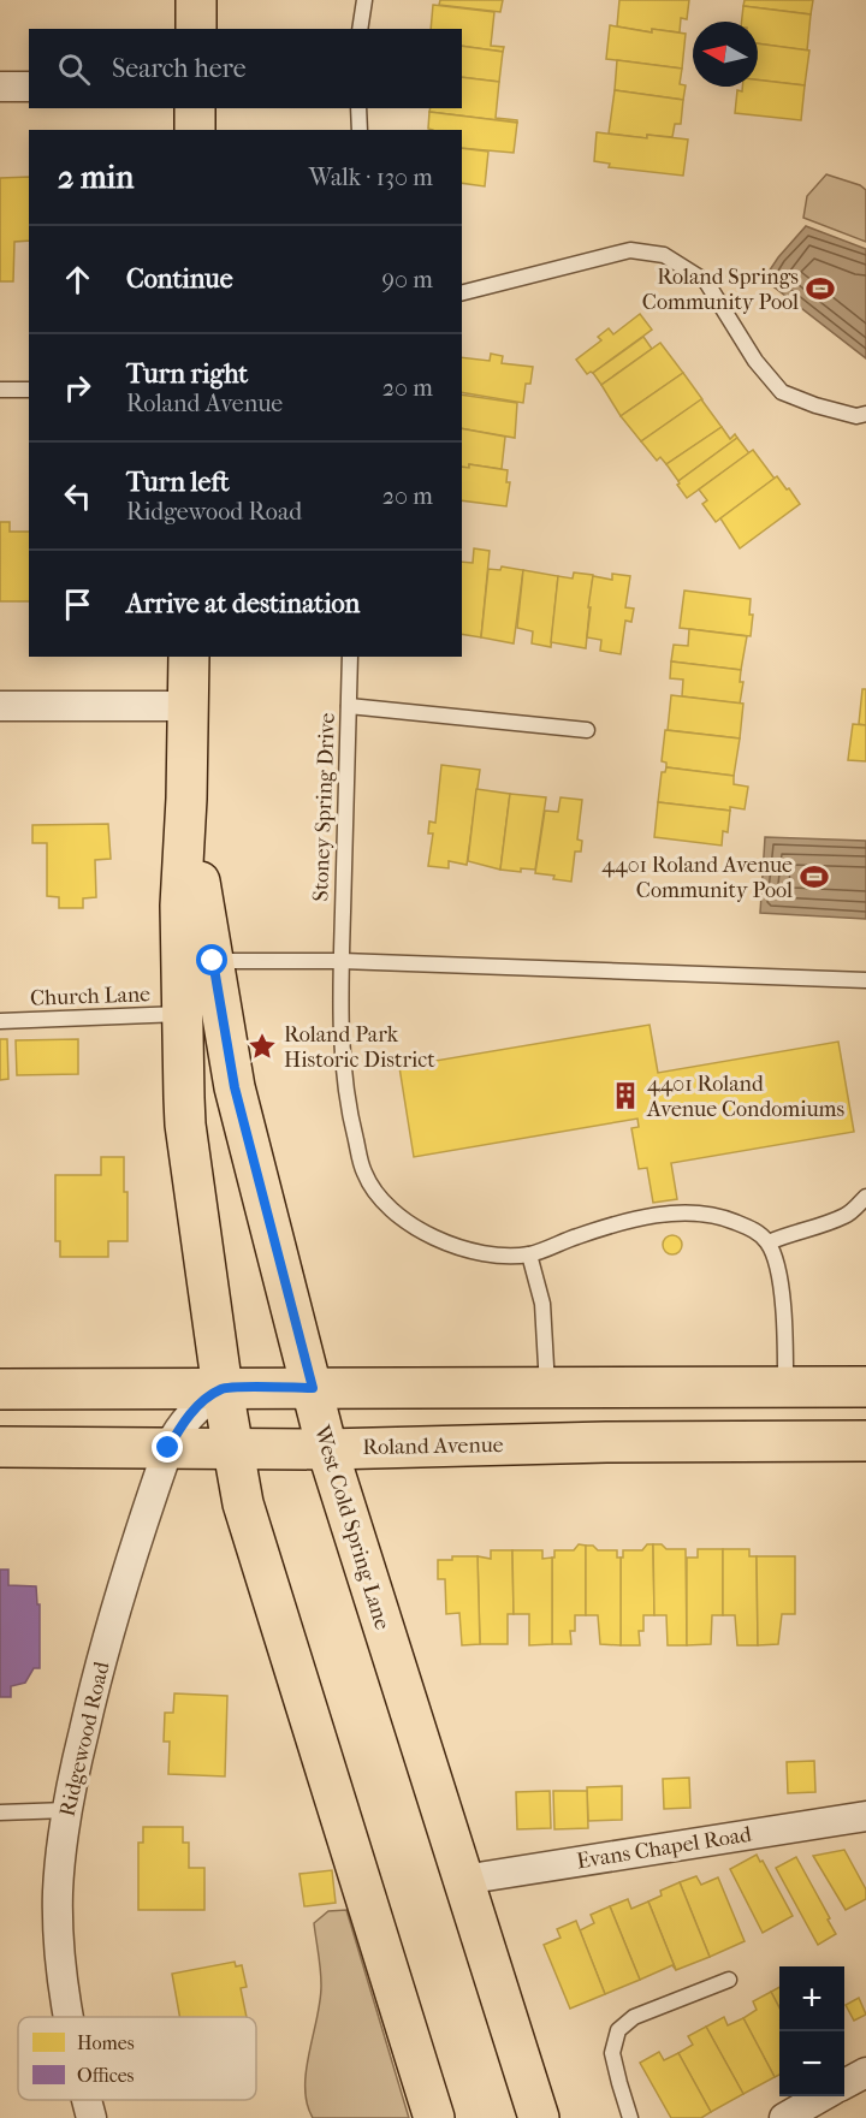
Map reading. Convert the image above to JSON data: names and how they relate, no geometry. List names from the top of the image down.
{
  "streets": {
    "main road": ["Roland Avenue", "West Cold Spring Lane"],
    "street": ["Ridgewood Road", "Evans Chapel Road"],
    "lane": ["Stoney Spring Drive", "Church Lane"]
  },
  "crossings": [
    ["Church Lane", "West Cold Spring Lane"],
    ["Roland Avenue", "West Cold Spring Lane"],
    ["Roland Avenue", "Ridgewood Road"],
    ["West Cold Spring Lane", "Ridgewood Road"],
    ["West Cold Spring Lane", "Evans Chapel Road"]
  ],
  "places": {
    "sports": ["Roland Springs Community Pool", "4401 Roland Avenue Community Pool"],
    "place": ["Roland Park Historic District"],
    "building": ["4401 Roland Avenue Condomiums"]
  },
  "legend": ["Homes", "Offices"],
  "north": "left",
  "page": {
    "search": "Search here",
    "heading": ["2 min", "Walk · 130 m"],
    "list": [
      ["Continue", "90 m"],
      ["Turn right", "Roland Avenue", "20 m"],
      ["Turn left", "Ridgewood Road", "20 m"],
      "Arrive at destination"
    ],
    "map_buttons": ["+", "−"]
  }
}
